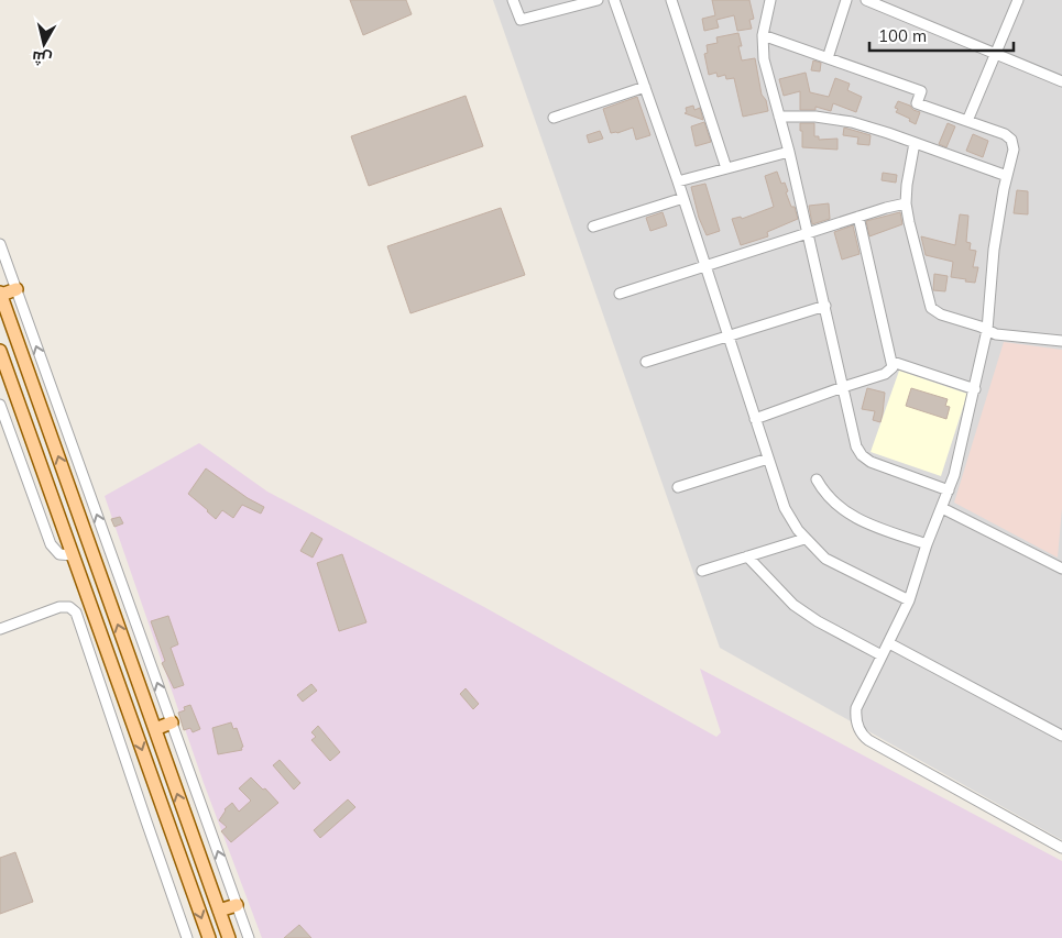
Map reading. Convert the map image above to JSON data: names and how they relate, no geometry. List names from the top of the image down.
{
  "scale_bar": "100 m",
  "north": "bottom"
}
